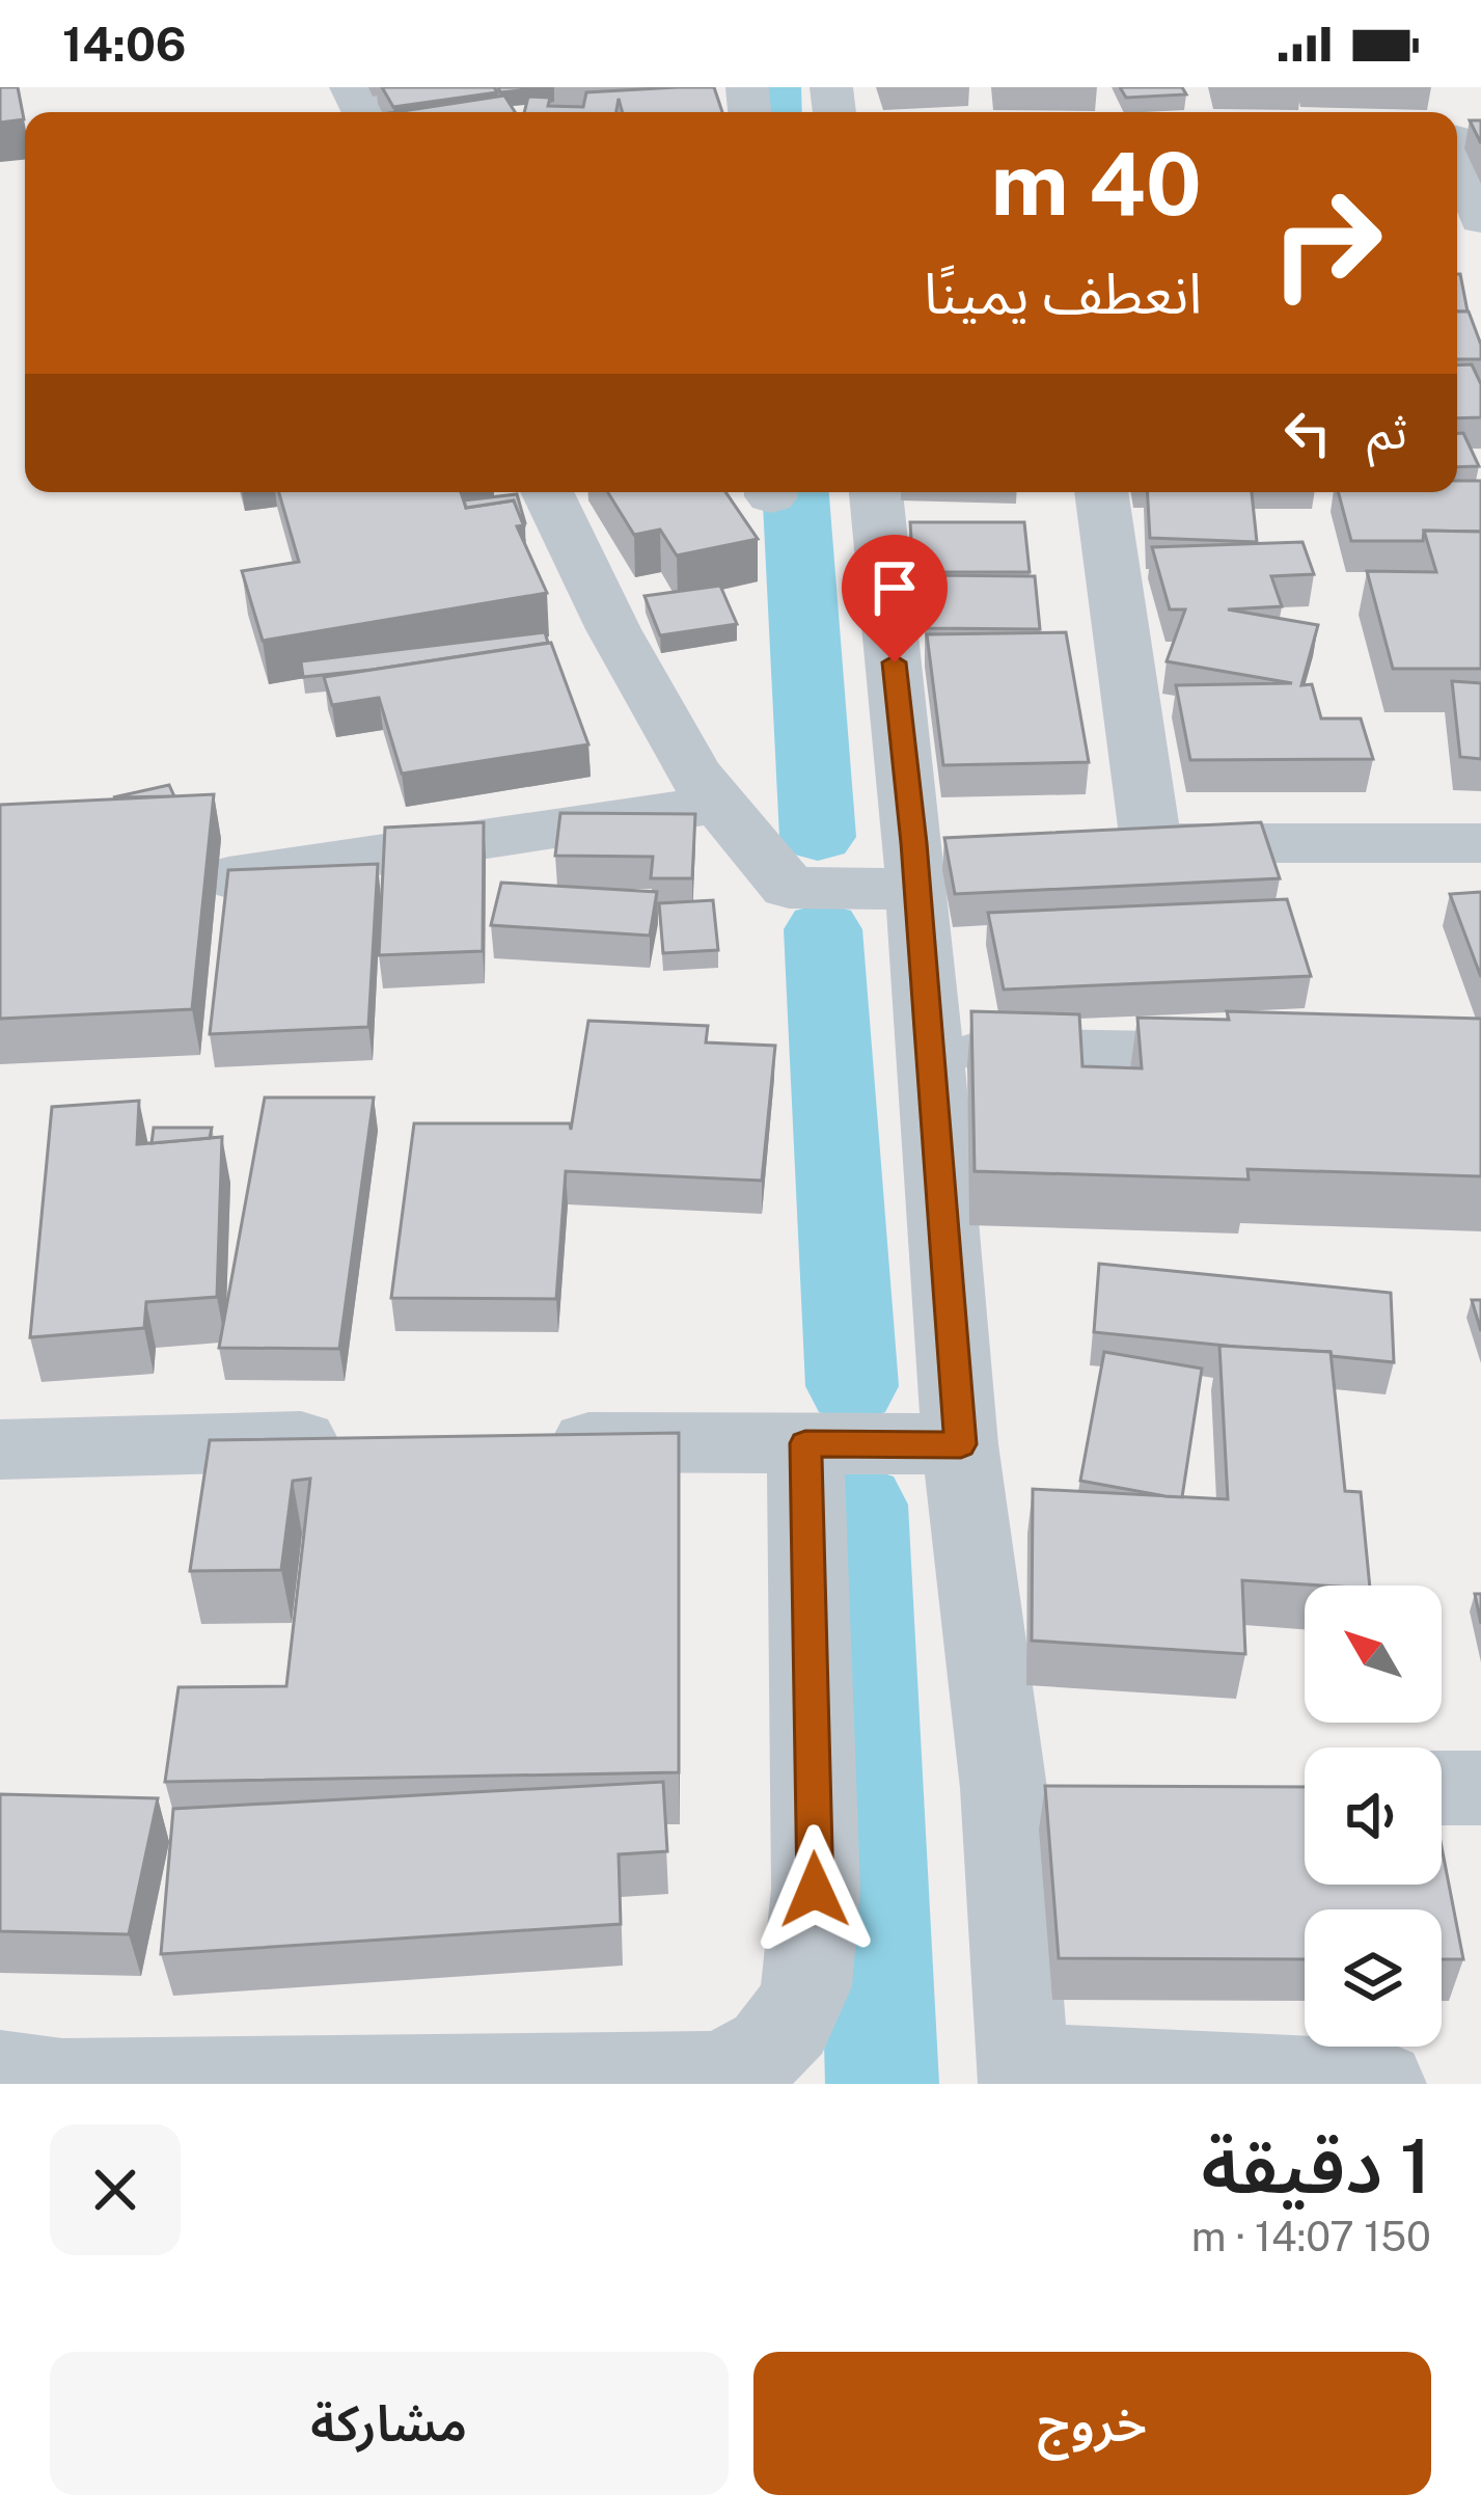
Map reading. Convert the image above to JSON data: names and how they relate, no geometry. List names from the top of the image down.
{
  "north": "top left",
  "page": {
    "status": "14:06",
    "turn": ["40 m", "انعطف يمينًا"],
    "then": "ثم",
    "heading": ["1 دقيقة", "150 m · 14:07"],
    "buttons": ["خروج", "مشاركة"]
  }
}
